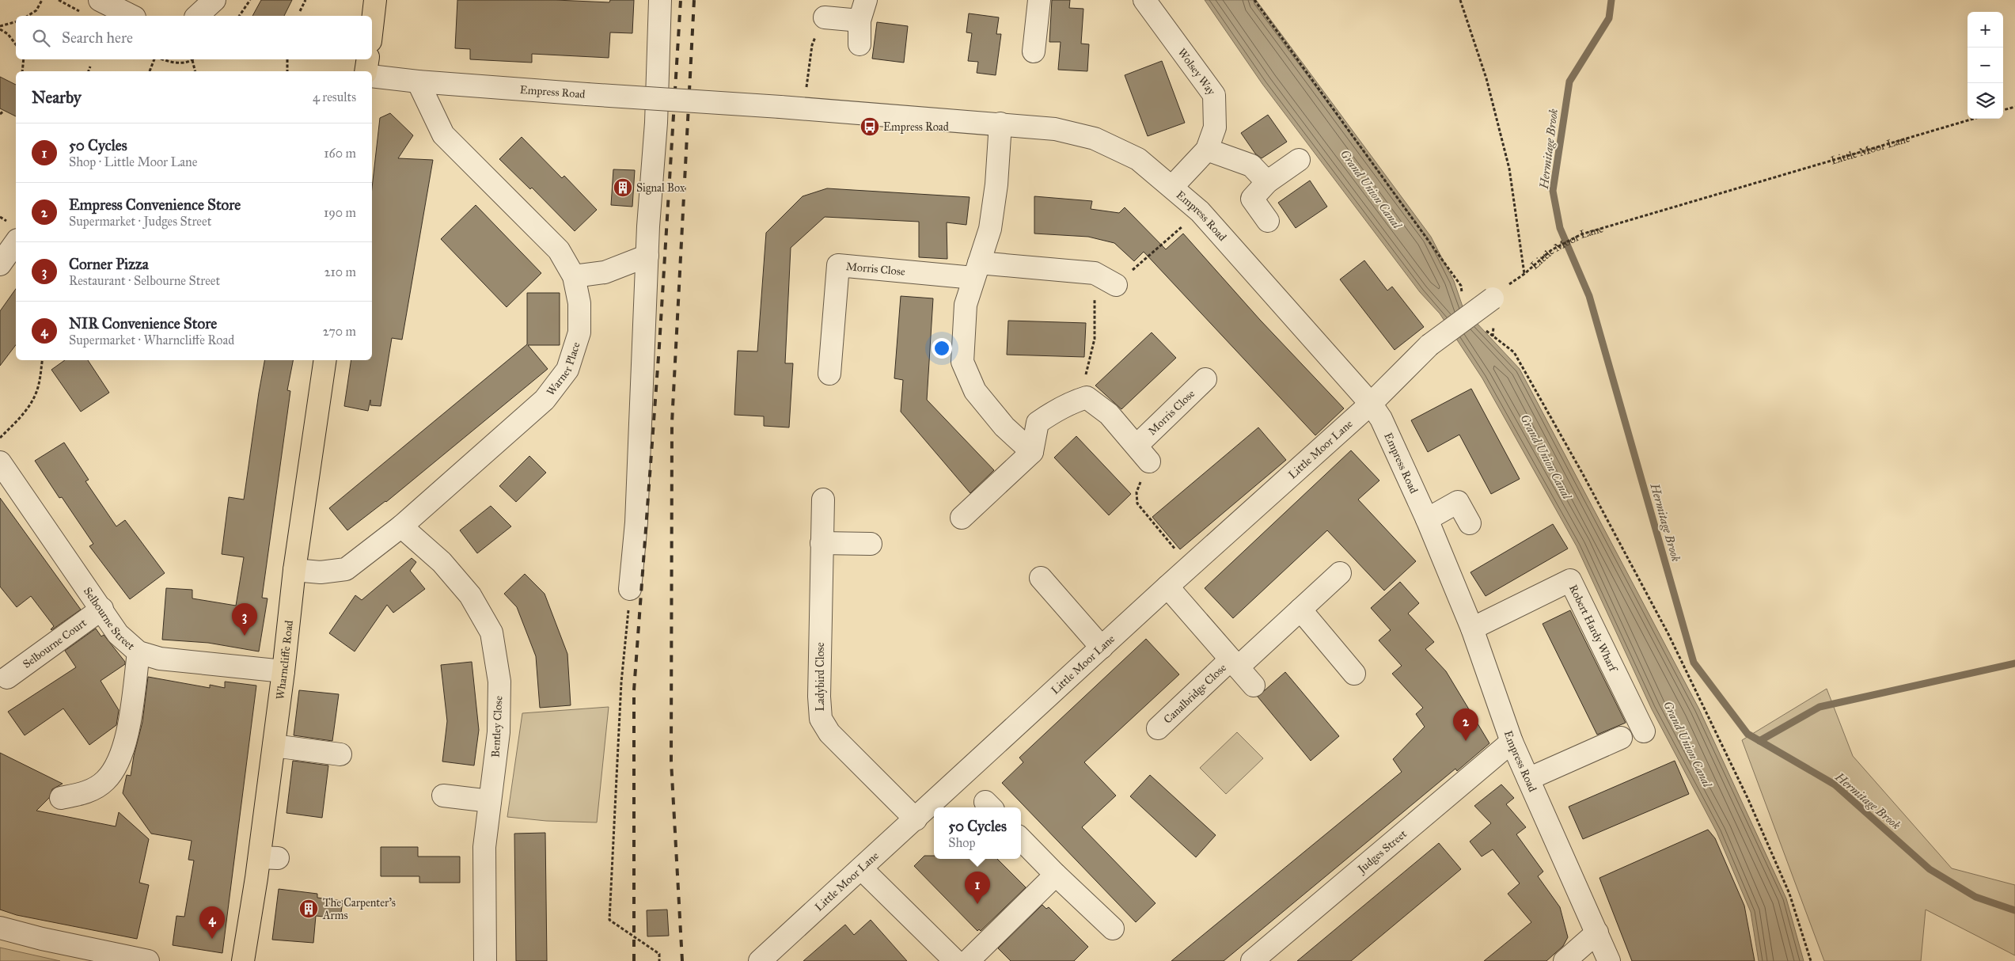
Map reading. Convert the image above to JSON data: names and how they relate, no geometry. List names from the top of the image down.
{
  "streets": {
    "main road": ["Wharncliffe Road"],
    "street": [
      "Wolsey Way",
      "Empress Road",
      "Little Moor Lane",
      "Morris Close",
      "Warner Place",
      "Selbourne Street",
      "Robert Hardy Wharf",
      "Selbourne Court",
      "Ladybird Close",
      "Canalbridge Close",
      "Bentley Close",
      "Judges Street"
    ]
  },
  "crossings": [
    ["Wolsey Way", "Empress Road"],
    ["Empress Road", "Little Moor Lane"],
    ["Empress Road", "Warner Place"],
    ["Empress Road", "Robert Hardy Wharf"],
    ["Empress Road", "Judges Street"],
    ["Little Moor Lane", "Ladybird Close"],
    ["Little Moor Lane", "Canalbridge Close"],
    ["Warner Place", "Wharncliffe Road"],
    ["Warner Place", "Bentley Close"],
    ["Selbourne Street", "Selbourne Court"],
    ["Selbourne Street", "Wharncliffe Road"]
  ],
  "water": ["Hermitage Brook", "Grand Union Canal"],
  "places": {
    "bus stop": ["Empress Road"],
    "building": ["Signal Box", "The Carpenter's Arms"]
  },
  "page": {
    "map_buttons": ["+", "−"],
    "search": "Search here",
    "heading": ["Nearby", "4 results"],
    "list": [
      {
        "mark": "1",
        "name": "50 Cycles",
        "note": "Shop · Little Moor Lane",
        "value": "160 m"
      },
      {
        "mark": "2",
        "name": "Empress Convenience Store",
        "note": "Supermarket · Judges Street",
        "value": "190 m"
      },
      {
        "mark": "3",
        "name": "Corner Pizza",
        "note": "Restaurant · Selbourne Street",
        "value": "210 m"
      },
      {
        "mark": "4",
        "name": "NIR Convenience Store",
        "note": "Supermarket · Wharncliffe Road",
        "value": "270 m"
      }
    ],
    "pins": [
      "3",
      "2",
      "1",
      "4"
    ],
    "popup": ["50 Cycles", "Shop"]
  }
}
